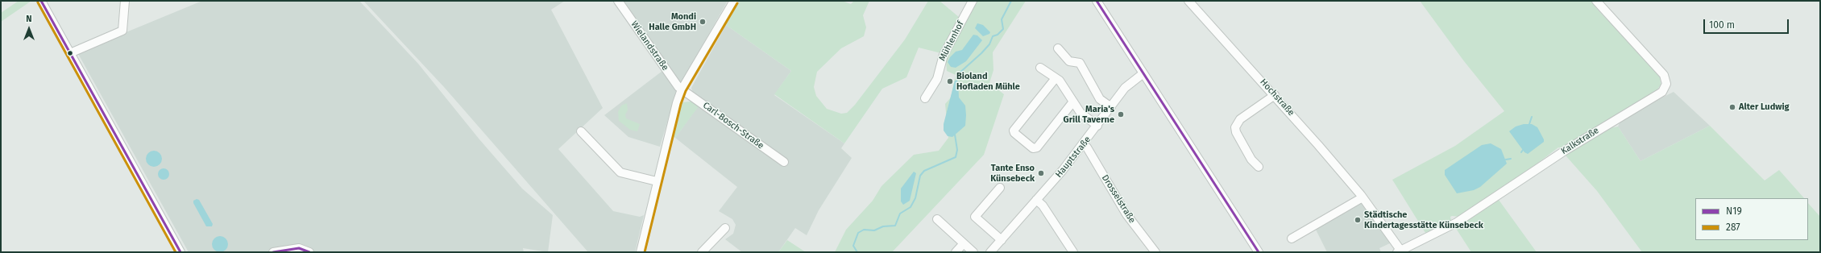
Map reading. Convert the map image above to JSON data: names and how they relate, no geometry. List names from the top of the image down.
{
  "streets": {
    "street": [
      "Mühlenhof",
      "Wielandstraße",
      "Hochstraße",
      "Carl-Bosch-Straße",
      "Kalkstraße",
      "Hauptstraße",
      "Drosselstraße"
    ]
  },
  "crossings": [
    ["Wielandstraße", "Carl-Bosch-Straße"],
    ["Hochstraße", "Kalkstraße"],
    ["Hauptstraße", "Drosselstraße"]
  ],
  "places": [
    "Mondi Halle GmbH",
    "Bioland Hofladen Mühle",
    "Alter Ludwig",
    "Maria's Grill Taverne",
    "Tante Enso Künsebeck",
    "Städtische Kindertagesstätte Künsebeck"
  ],
  "lines": ["transit line N19", "transit line 287"],
  "legend": ["N19", "287"],
  "scale_bar": "100 m",
  "north": "top"
}
